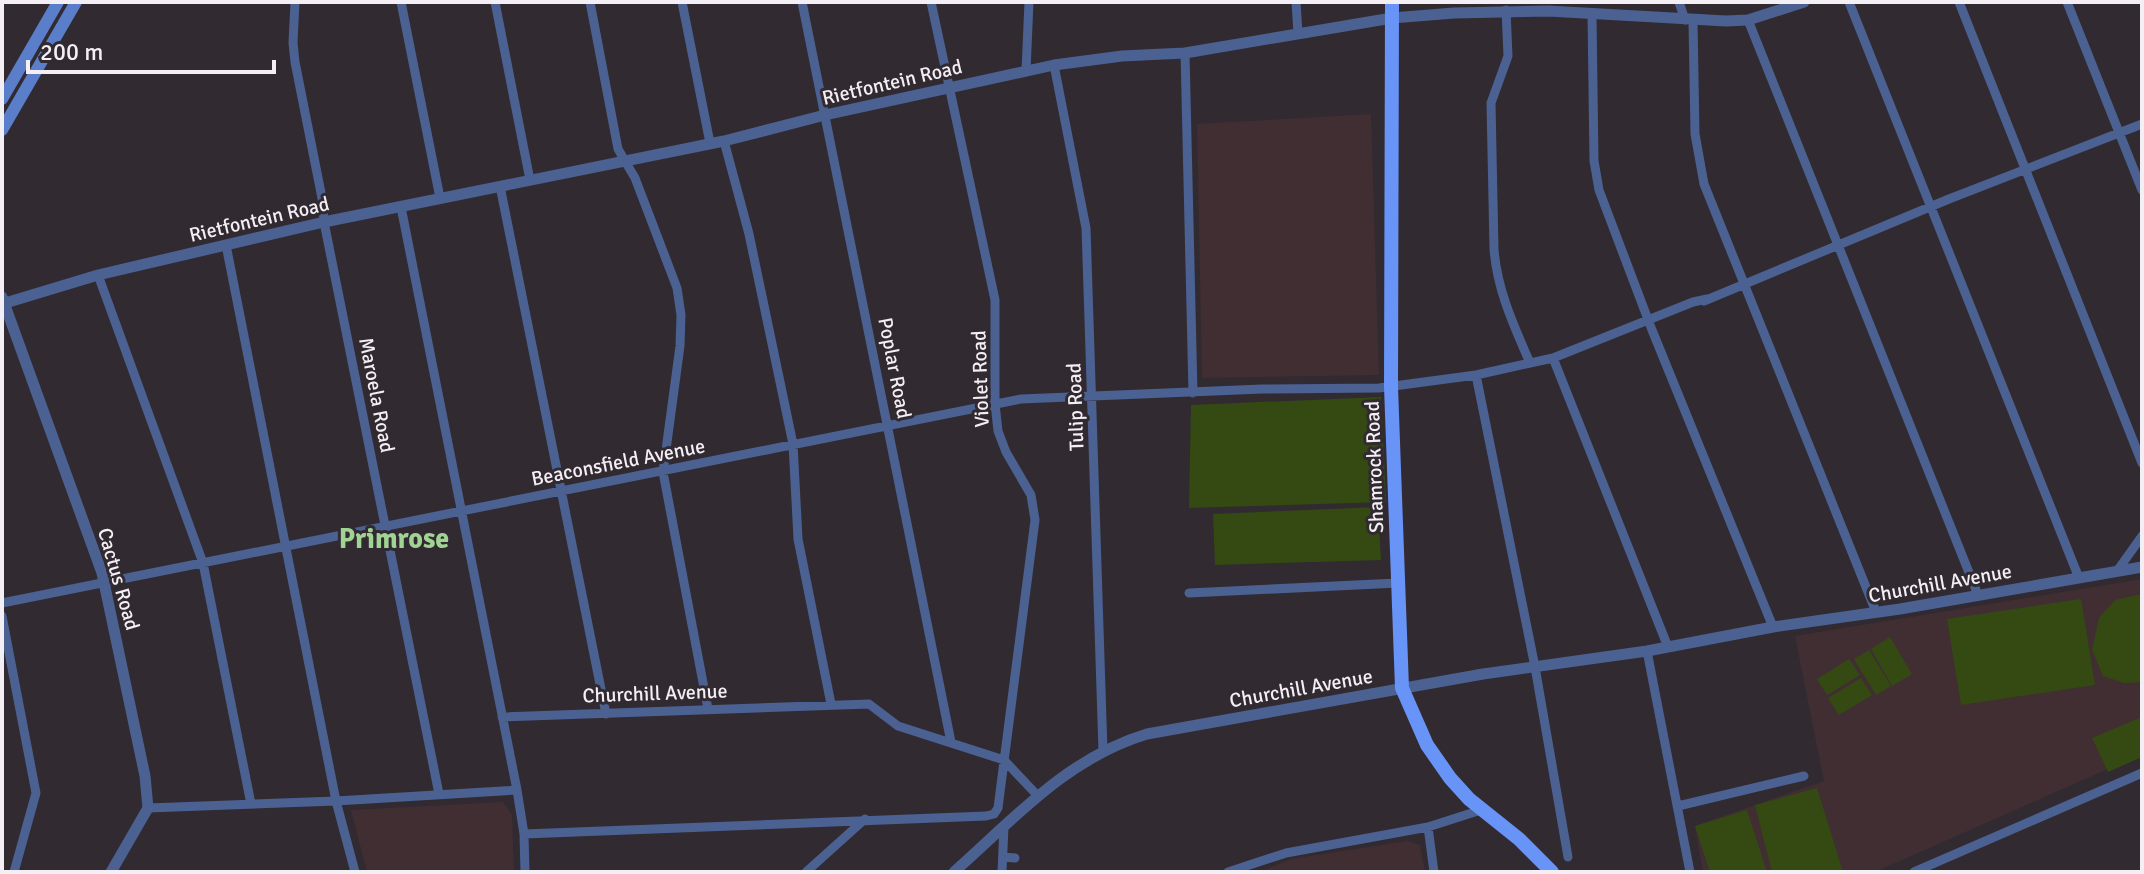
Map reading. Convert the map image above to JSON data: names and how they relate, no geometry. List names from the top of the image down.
{
  "streets": {
    "main road": ["Shamrock Road"],
    "street": [
      "Rietfontein Road",
      "Poplar Road",
      "Violet Road",
      "Maroela Road",
      "Tulip Road",
      "Beaconsfield Avenue",
      "Cactus Road",
      "Churchill Avenue"
    ]
  },
  "crossings": [
    ["Rietfontein Road", "Poplar Road"],
    ["Rietfontein Road", "Violet Road"],
    ["Rietfontein Road", "Maroela Road"],
    ["Rietfontein Road", "Tulip Road"],
    ["Rietfontein Road", "Shamrock Road"],
    ["Rietfontein Road", "Cactus Road"],
    ["Poplar Road", "Beaconsfield Avenue"],
    ["Poplar Road", "Churchill Avenue"],
    ["Violet Road", "Beaconsfield Avenue"],
    ["Violet Road", "Churchill Avenue"],
    ["Maroela Road", "Beaconsfield Avenue"],
    ["Tulip Road", "Beaconsfield Avenue"],
    ["Tulip Road", "Churchill Avenue"],
    ["Beaconsfield Avenue", "Shamrock Road"],
    ["Beaconsfield Avenue", "Cactus Road"],
    ["Shamrock Road", "Churchill Avenue"]
  ],
  "districts": ["Primrose"],
  "scale_bar": "200 m"
}
